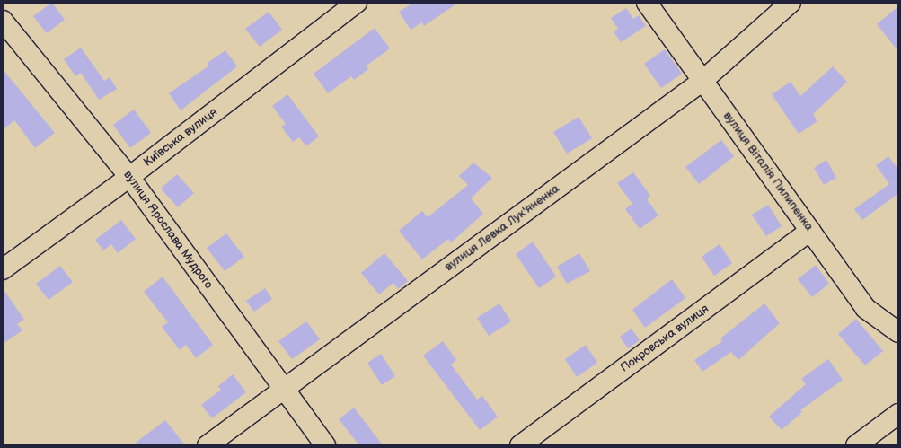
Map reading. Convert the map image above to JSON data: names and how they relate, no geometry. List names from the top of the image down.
{
  "streets": {
    "street": [
      "Київська вулиця",
      "вулиця Віталія Пилипенка",
      "вулиця Левка Лук'яненка",
      "вулиця Ярослава Мудрого",
      "Покровська вулиця"
    ]
  },
  "crossings": [
    ["Київська вулиця", "вулиця Ярослава Мудрого"],
    ["вулиця Віталія Пилипенка", "вулиця Левка Лук'яненка"],
    ["вулиця Віталія Пилипенка", "Покровська вулиця"],
    ["вулиця Левка Лук'яненка", "вулиця Ярослава Мудрого"]
  ]
}
